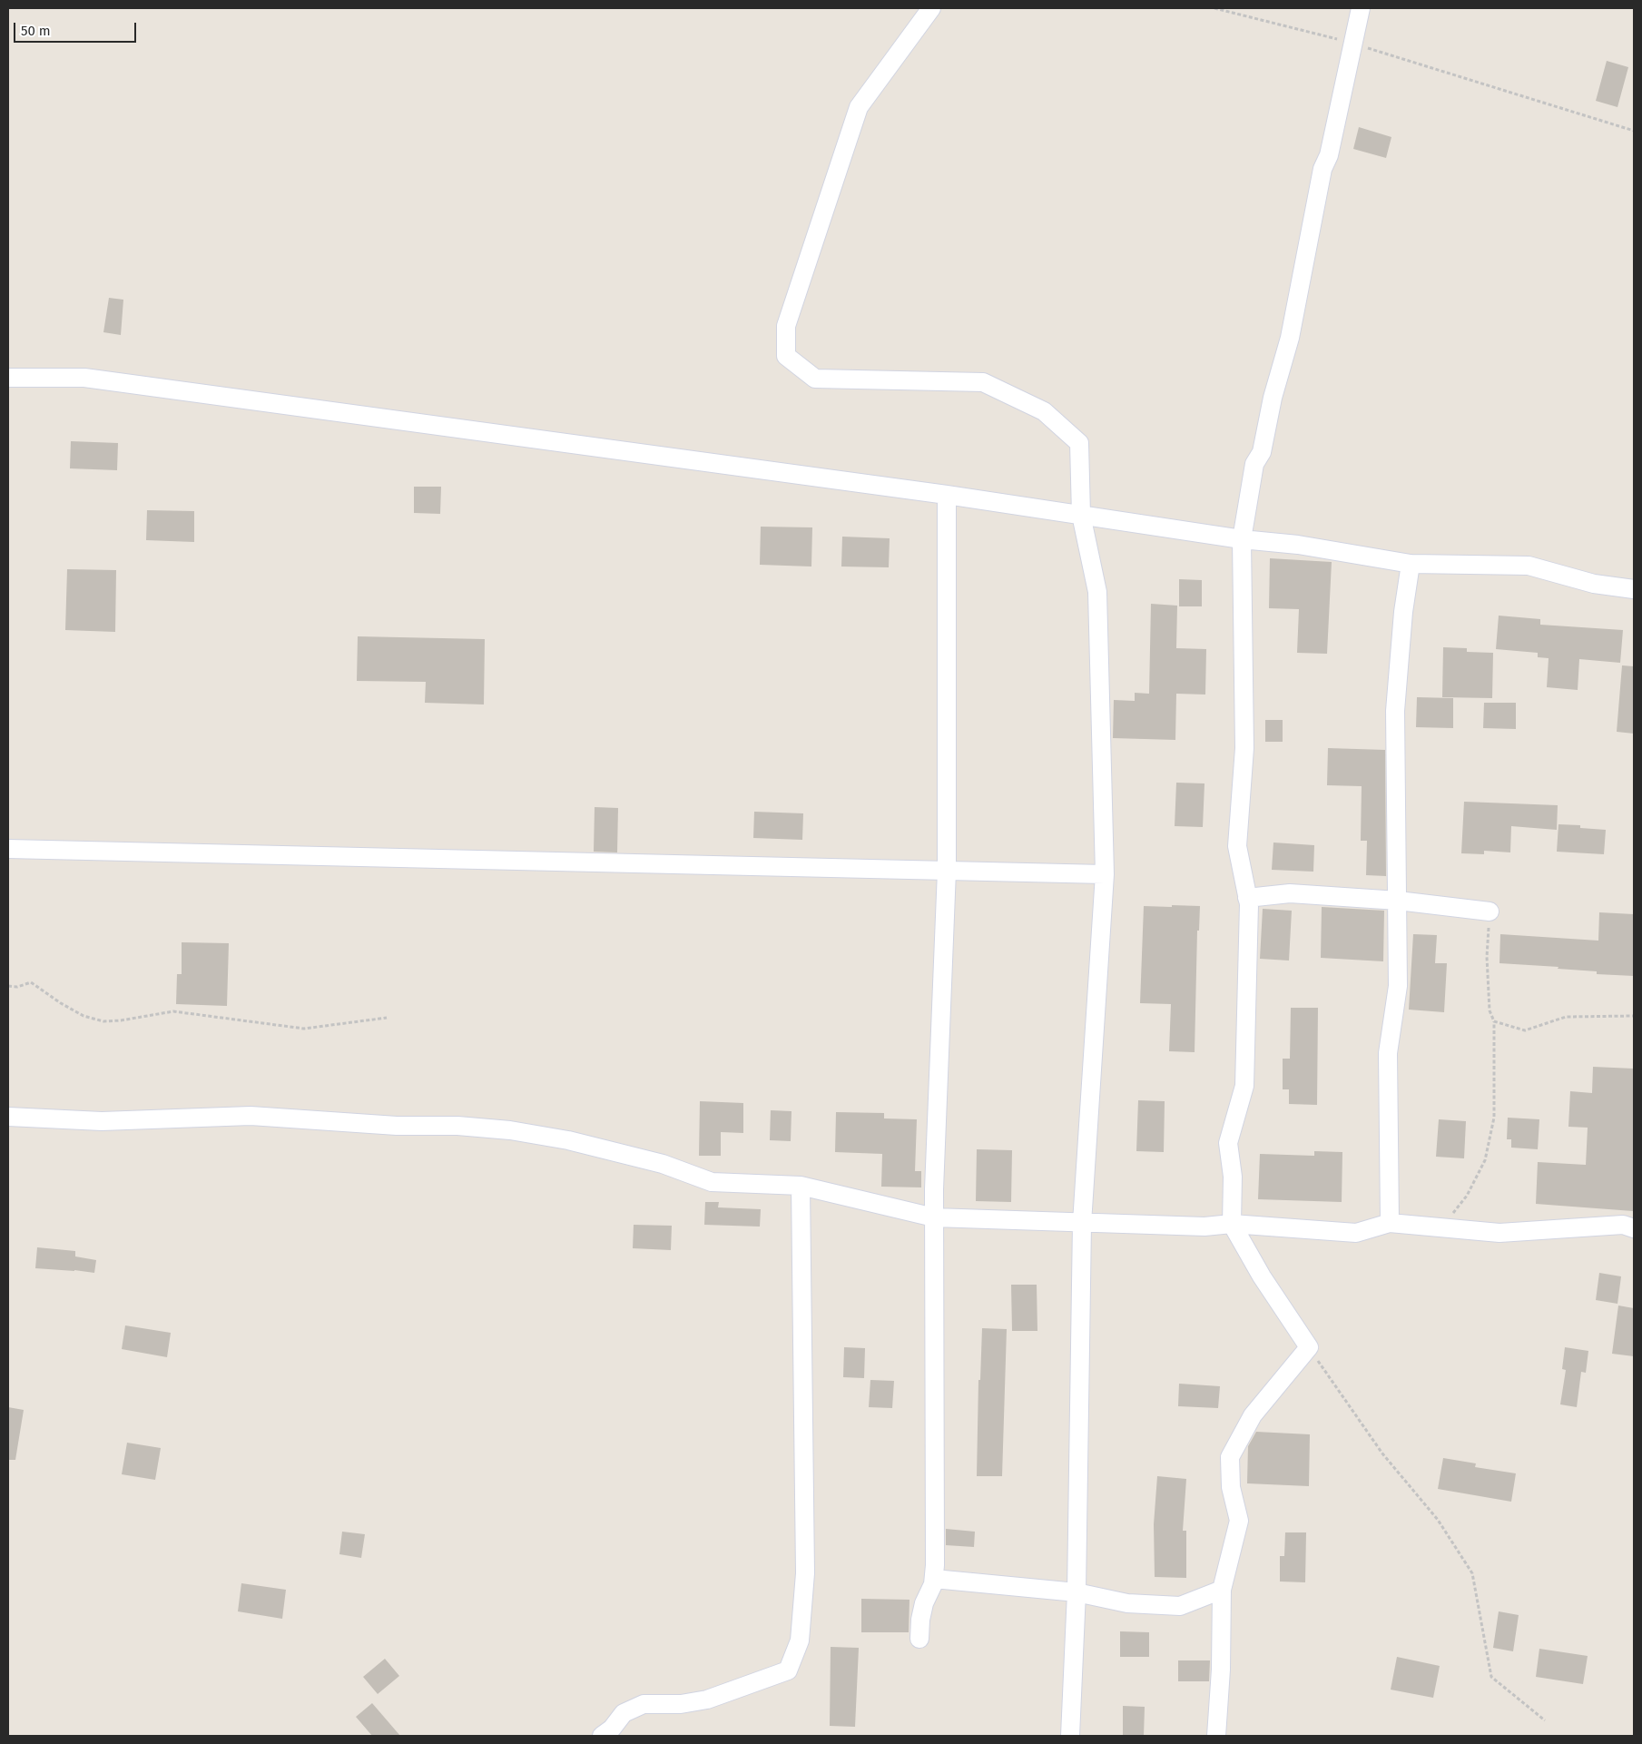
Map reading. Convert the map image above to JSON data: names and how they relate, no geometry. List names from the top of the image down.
{
  "scale_bar": "50 m"
}
